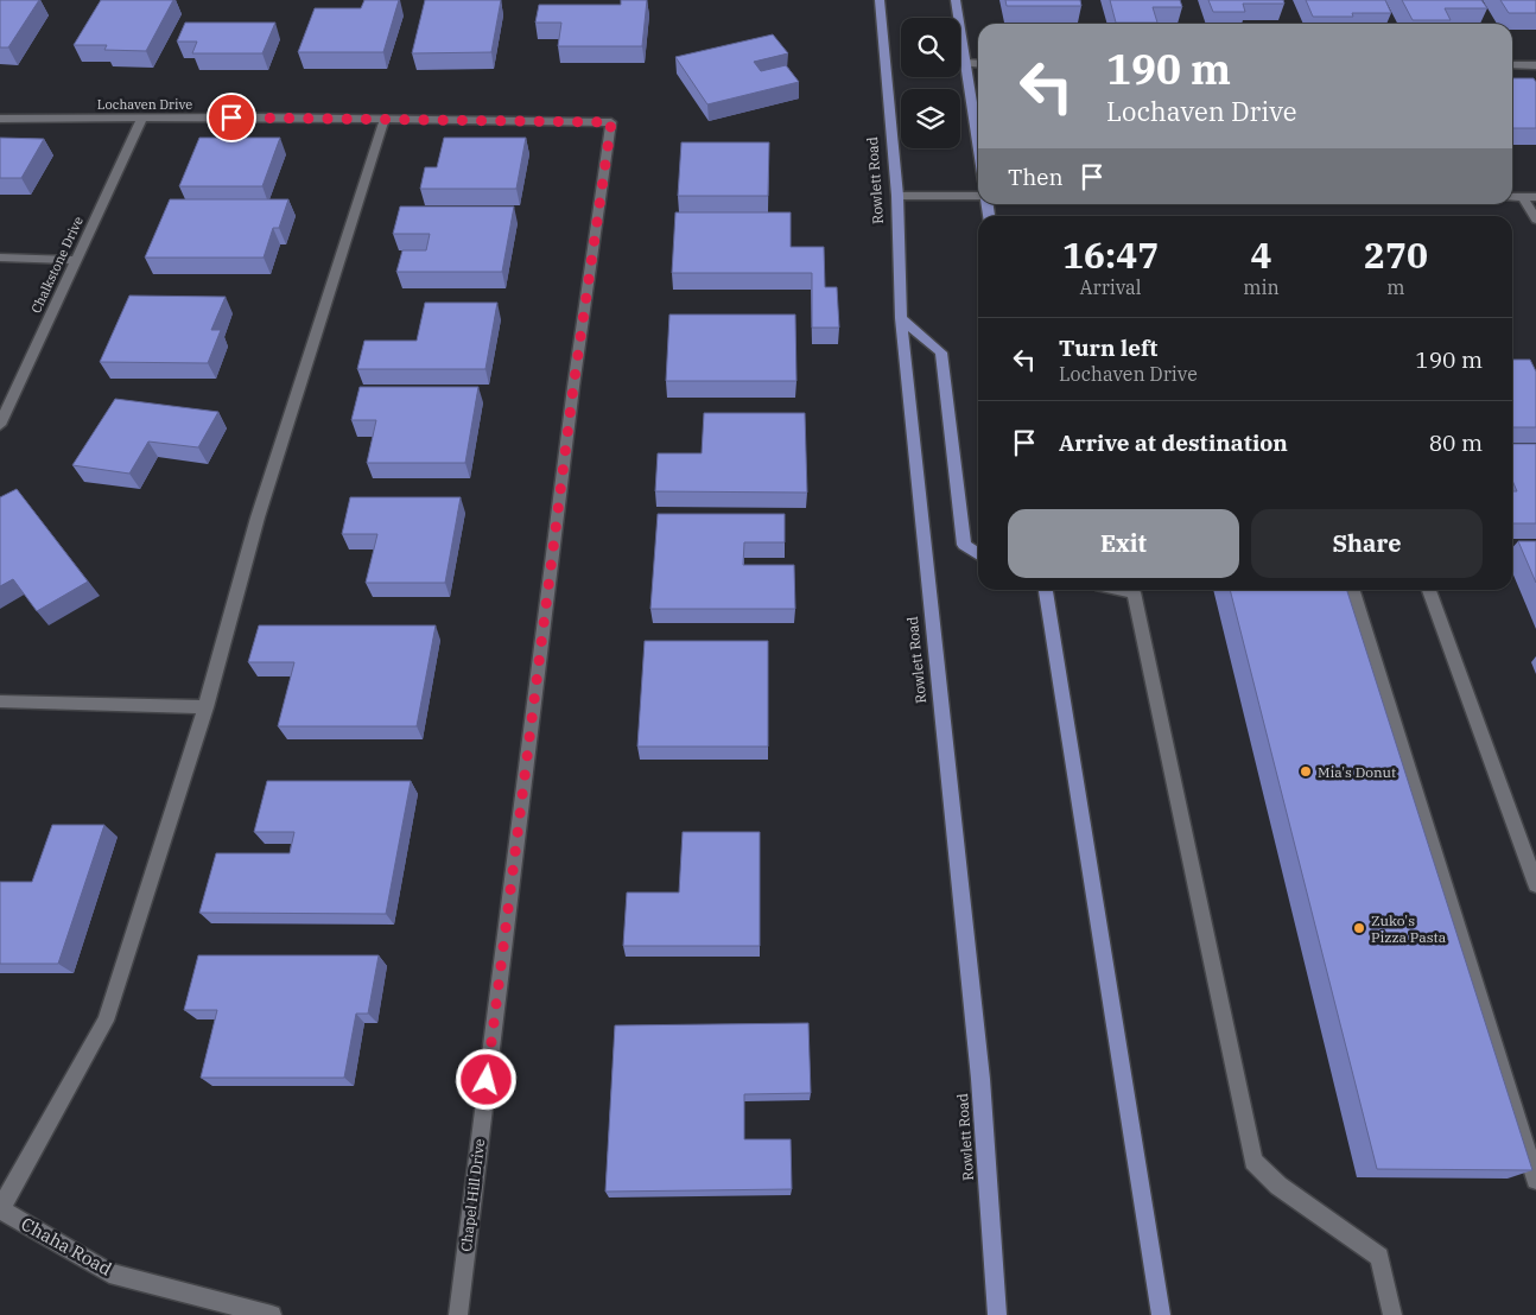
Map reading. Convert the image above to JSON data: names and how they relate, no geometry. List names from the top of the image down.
{
  "streets": {
    "main road": ["Rowlett Road"],
    "street": [
      "Lochaven Drive",
      "Chalkstone Drive",
      "Chapel Hill Drive",
      "Chaha Road"
    ]
  },
  "crossings": [
    ["Lochaven Drive", "Chalkstone Drive"],
    ["Lochaven Drive", "Chapel Hill Drive"]
  ],
  "places": ["Mia's Donut", "Zuko's Pizza Pasta"],
  "page": {
    "turn": ["190 m", "Lochaven Drive"],
    "then": "Then",
    "eta": [
      "16:47",
      "Arrival",
      "4",
      "min",
      "270",
      "m"
    ],
    "list": [
      {
        "name": "Turn left",
        "note": "Lochaven Drive",
        "value": "190 m"
      },
      {
        "name": "Arrive at destination",
        "value": "80 m"
      }
    ],
    "buttons": ["Exit", "Share"]
  }
}
